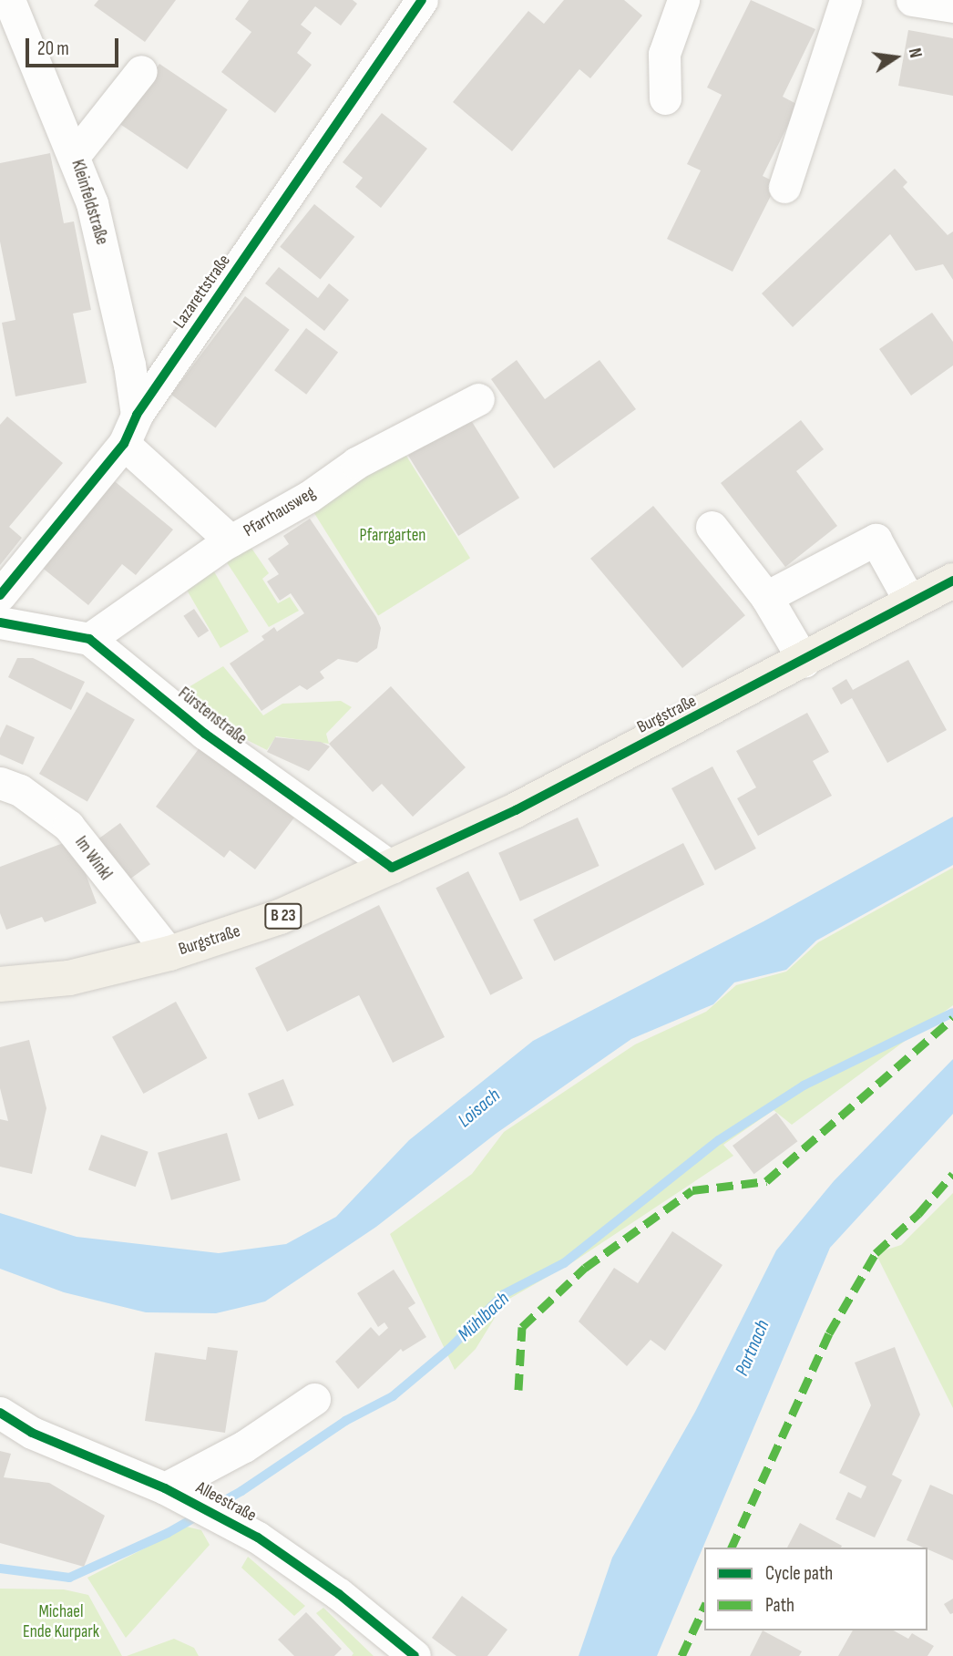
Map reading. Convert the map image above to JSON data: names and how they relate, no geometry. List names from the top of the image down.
{
  "streets": {
    "main road": ["Burgstraße", "B 23"],
    "street": [
      "Kleinfeldstraße",
      "Lazarettstraße",
      "Pfarrhausweg",
      "Fürstenstraße",
      "Im Winkl",
      "Alleestraße"
    ]
  },
  "crossings": [
    ["Kleinfeldstraße", "Lazarettstraße"],
    ["Pfarrhausweg", "Fürstenstraße"],
    ["Burgstraße", "Fürstenstraße"],
    ["Burgstraße", "Im Winkl"]
  ],
  "water": ["Loisach", "Mühlbach", "Partnach"],
  "parks": ["Pfarrgarten", "Michael Ende Kurpark"],
  "legend": ["Cycle path", "Path"],
  "scale_bar": "20 m",
  "north": "right"
}
